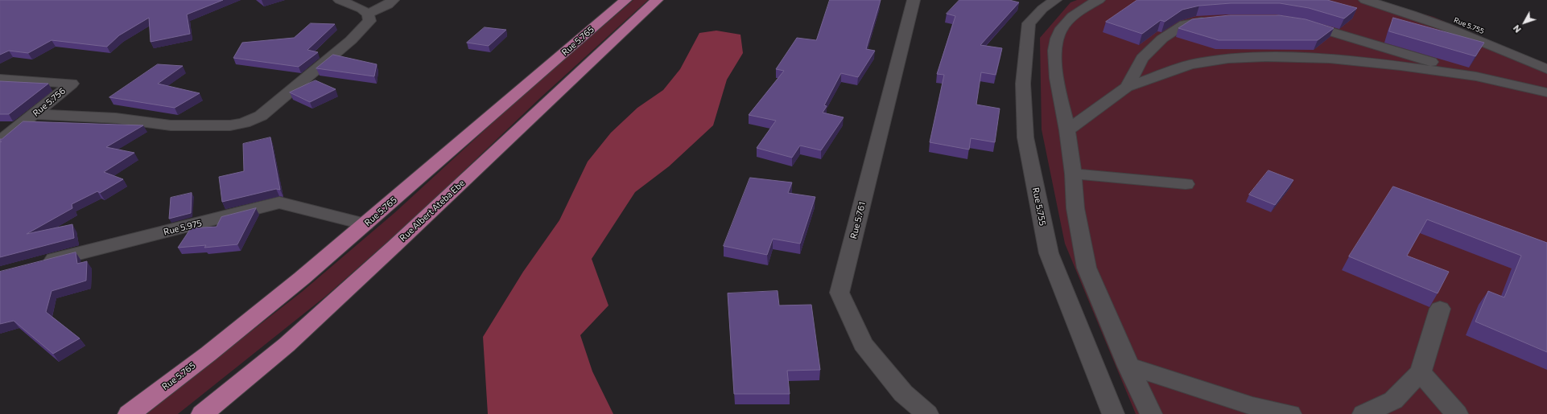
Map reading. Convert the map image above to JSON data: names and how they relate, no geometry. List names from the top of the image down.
{
  "streets": {
    "highway": ["Rue 5.765", "Rue Albert Ateba Ebe"],
    "street": [
      "Rue 5.755",
      "Rue 5.756",
      "Rue 5.761",
      "Rue 5.975"
    ]
  },
  "crossings": [
    ["Rue 5.765", "Rue 5.975"]
  ],
  "north": "bottom left"
}
